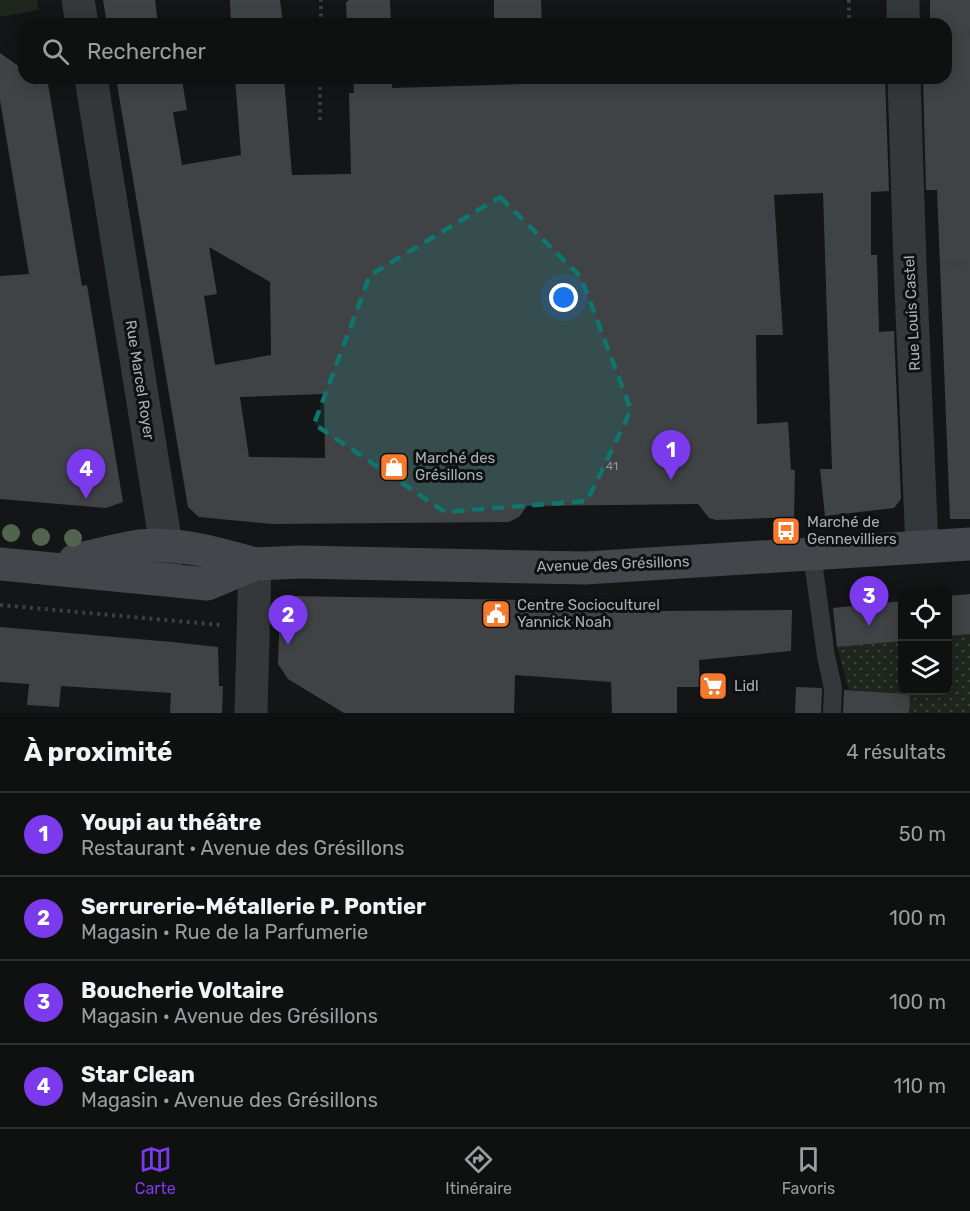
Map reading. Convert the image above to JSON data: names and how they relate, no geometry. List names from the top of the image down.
{
  "streets": {
    "main road": ["Avenue des Grésillons"],
    "street": ["Rue Louis Castel", "Rue Marcel Royer"]
  },
  "crossings": [
    ["Rue Louis Castel", "Avenue des Grésillons"],
    ["Rue Marcel Royer", "Avenue des Grésillons"]
  ],
  "places": {
    "shop": ["Marché des Grésillons"],
    "bus stop": ["Marché de Gennevilliers"],
    "public building": ["Centre Socioculturel Yannick Noah"],
    "supermarket": ["Lidl"]
  },
  "house_numbers": ["41"],
  "page": {
    "search": "Rechercher",
    "pins": [
      "1",
      "4",
      "3",
      "2"
    ],
    "heading": ["À proximité", "4 résultats"],
    "list": [
      {
        "mark": "1",
        "name": "Youpi au théâtre",
        "note": "Restaurant · Avenue des Grésillons",
        "value": "50 m"
      },
      {
        "mark": "2",
        "name": "Serrurerie-Métallerie P. Pontier",
        "note": "Magasin · Rue de la Parfumerie",
        "value": "100 m"
      },
      {
        "mark": "3",
        "name": "Boucherie Voltaire",
        "note": "Magasin · Avenue des Grésillons",
        "value": "100 m"
      },
      {
        "mark": "4",
        "name": "Star Clean",
        "note": "Magasin · Avenue des Grésillons",
        "value": "110 m"
      }
    ],
    "nav": ["Carte", "Itinéraire", "Favoris"]
  }
}
